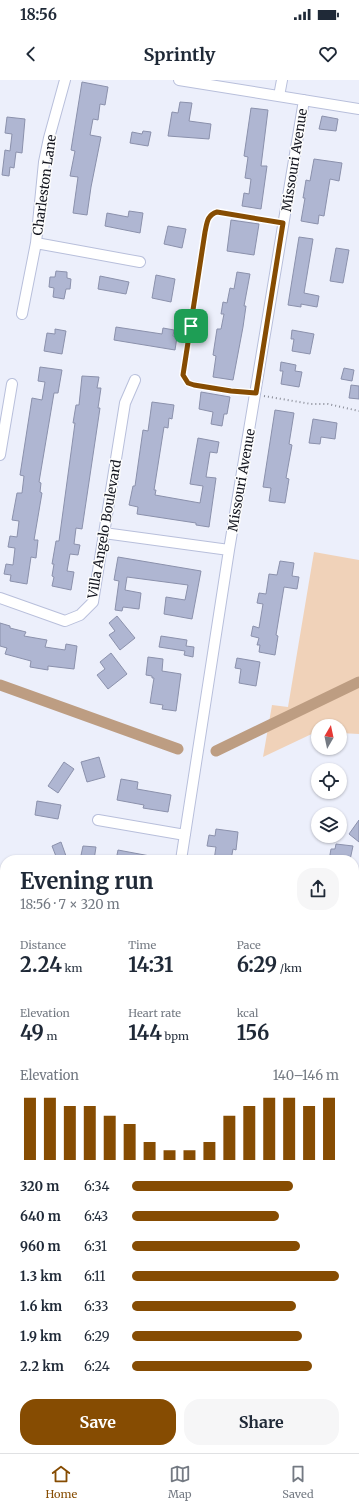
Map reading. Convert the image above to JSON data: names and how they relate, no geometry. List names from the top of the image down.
{
  "streets": {
    "street": ["Missouri Avenue", "Charleston Lane", "Villa Angelo Boulevard"]
  },
  "north": "top",
  "page": {
    "status": "18:56",
    "header": "Sprintly",
    "heading": ["Evening run", "18:56 · 7 × 320 m"],
    "stats": [
      ["Distance", "2.24 km"],
      ["Time", "14:31"],
      ["Pace", "6:29 /km"],
      ["Elevation", "49 m"],
      ["Heart rate", "144 bpm"],
      ["kcal", "156"]
    ],
    "chart": ["Elevation", "140–146 m"],
    "list": [
      {
        "name": "320 m",
        "note": "6:34"
      },
      {
        "name": "640 m",
        "note": "6:43"
      },
      {
        "name": "960 m",
        "note": "6:31"
      },
      {
        "name": "1.3 km",
        "note": "6:11"
      },
      {
        "name": "1.6 km",
        "note": "6:33"
      },
      {
        "name": "1.9 km",
        "note": "6:29"
      },
      {
        "name": "2.2 km",
        "note": "6:24"
      }
    ],
    "buttons": ["Save", "Share"],
    "tabs": ["Home", "Map", "Saved"]
  }
}
